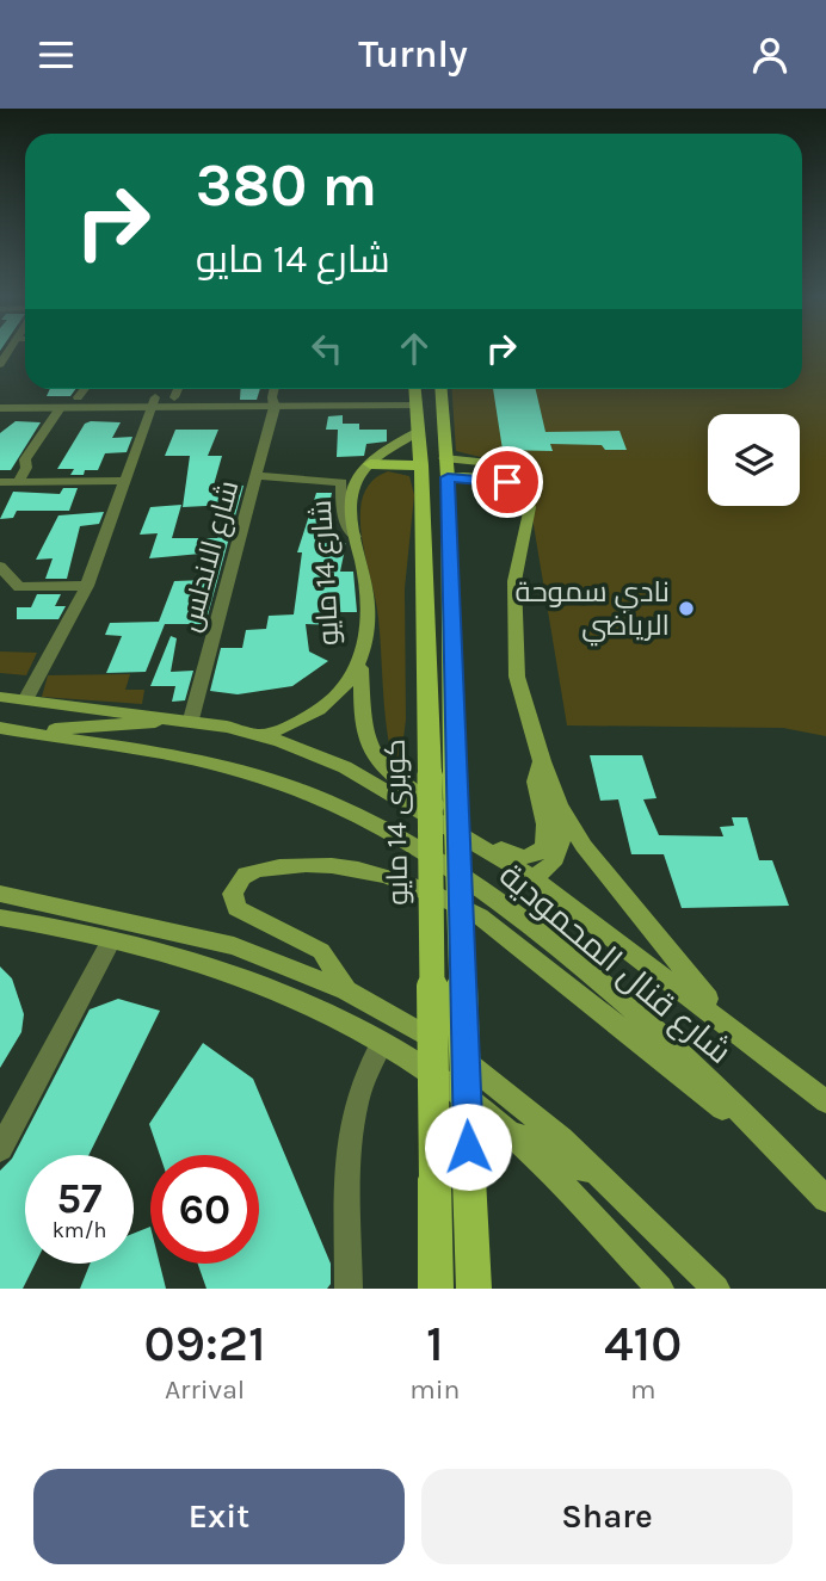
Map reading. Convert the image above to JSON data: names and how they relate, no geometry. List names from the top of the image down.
{
  "streets": {
    "main road": ["شارع 14 مايو", "كوبرى 14 مايو", "شارع قنال المحمودية"],
    "street": ["شارع الاندلس"]
  },
  "crossings": [
    ["شارع الاندلس", "شارع قنال المحمودية"],
    ["شارع 14 مايو", "شارع قنال المحمودية"]
  ],
  "places": ["نادي سموحة الرياضي"],
  "page": {
    "header": "Turnly",
    "turn": ["380 m", "شارع 14 مايو"],
    "speed": "57 km/h",
    "limit": "60",
    "eta": [
      "09:21",
      "Arrival",
      "1",
      "min",
      "410",
      "m"
    ],
    "buttons": ["Exit", "Share"]
  }
}
